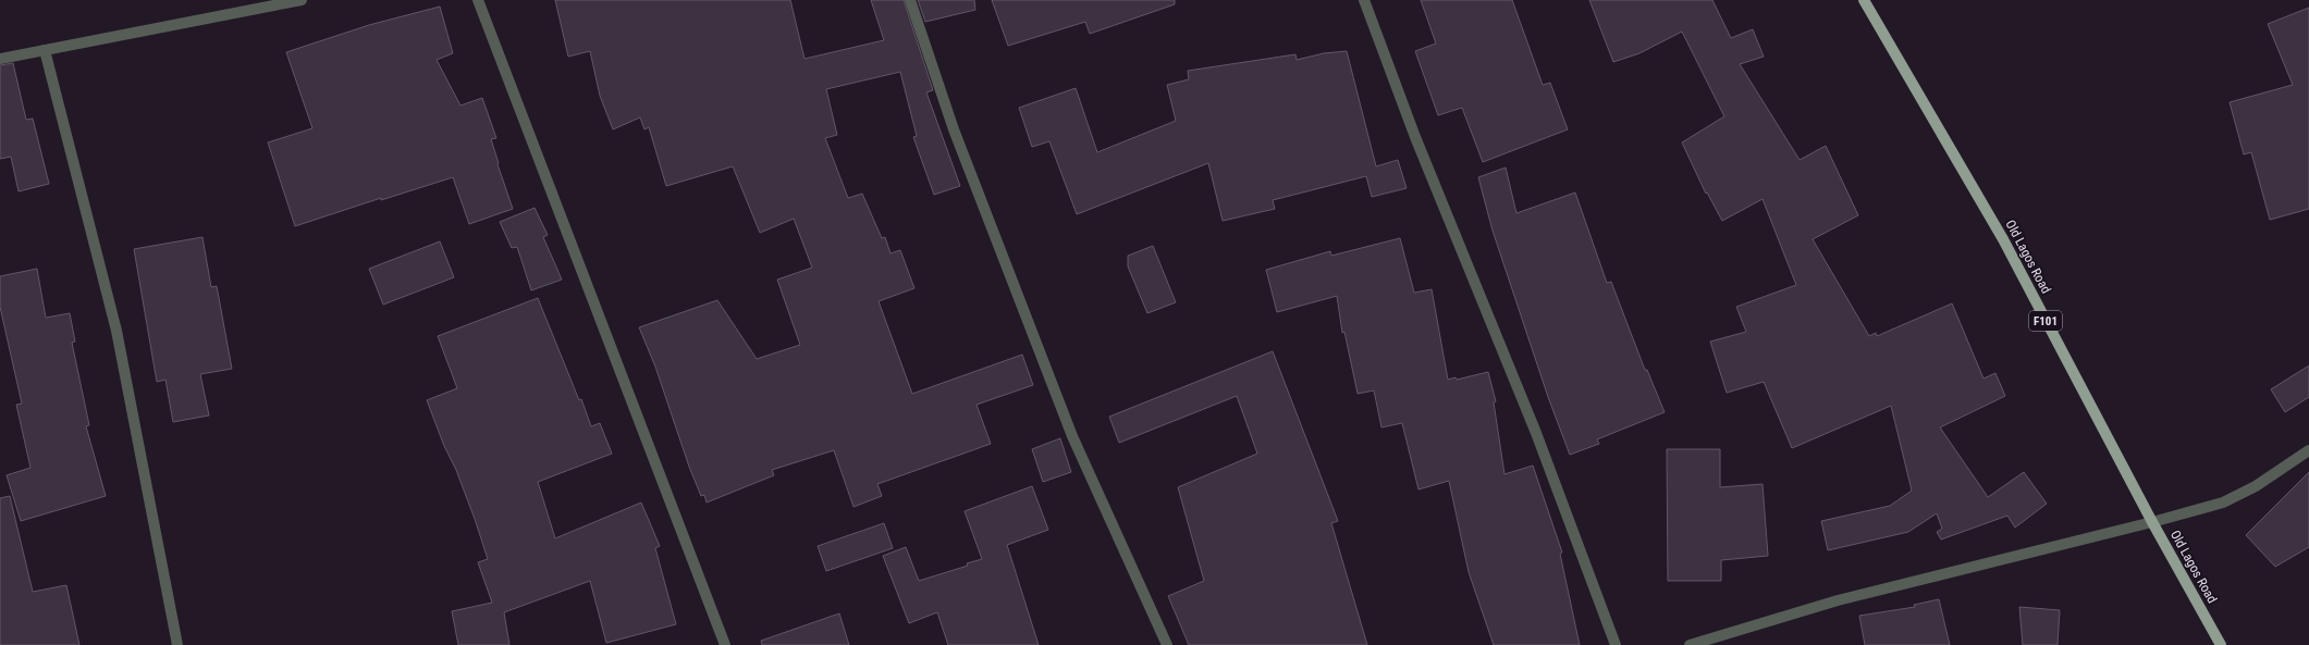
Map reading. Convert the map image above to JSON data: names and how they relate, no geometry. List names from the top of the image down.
{
  "streets": {
    "main road": ["Old Lagos Road", "F101"]
  }
}
